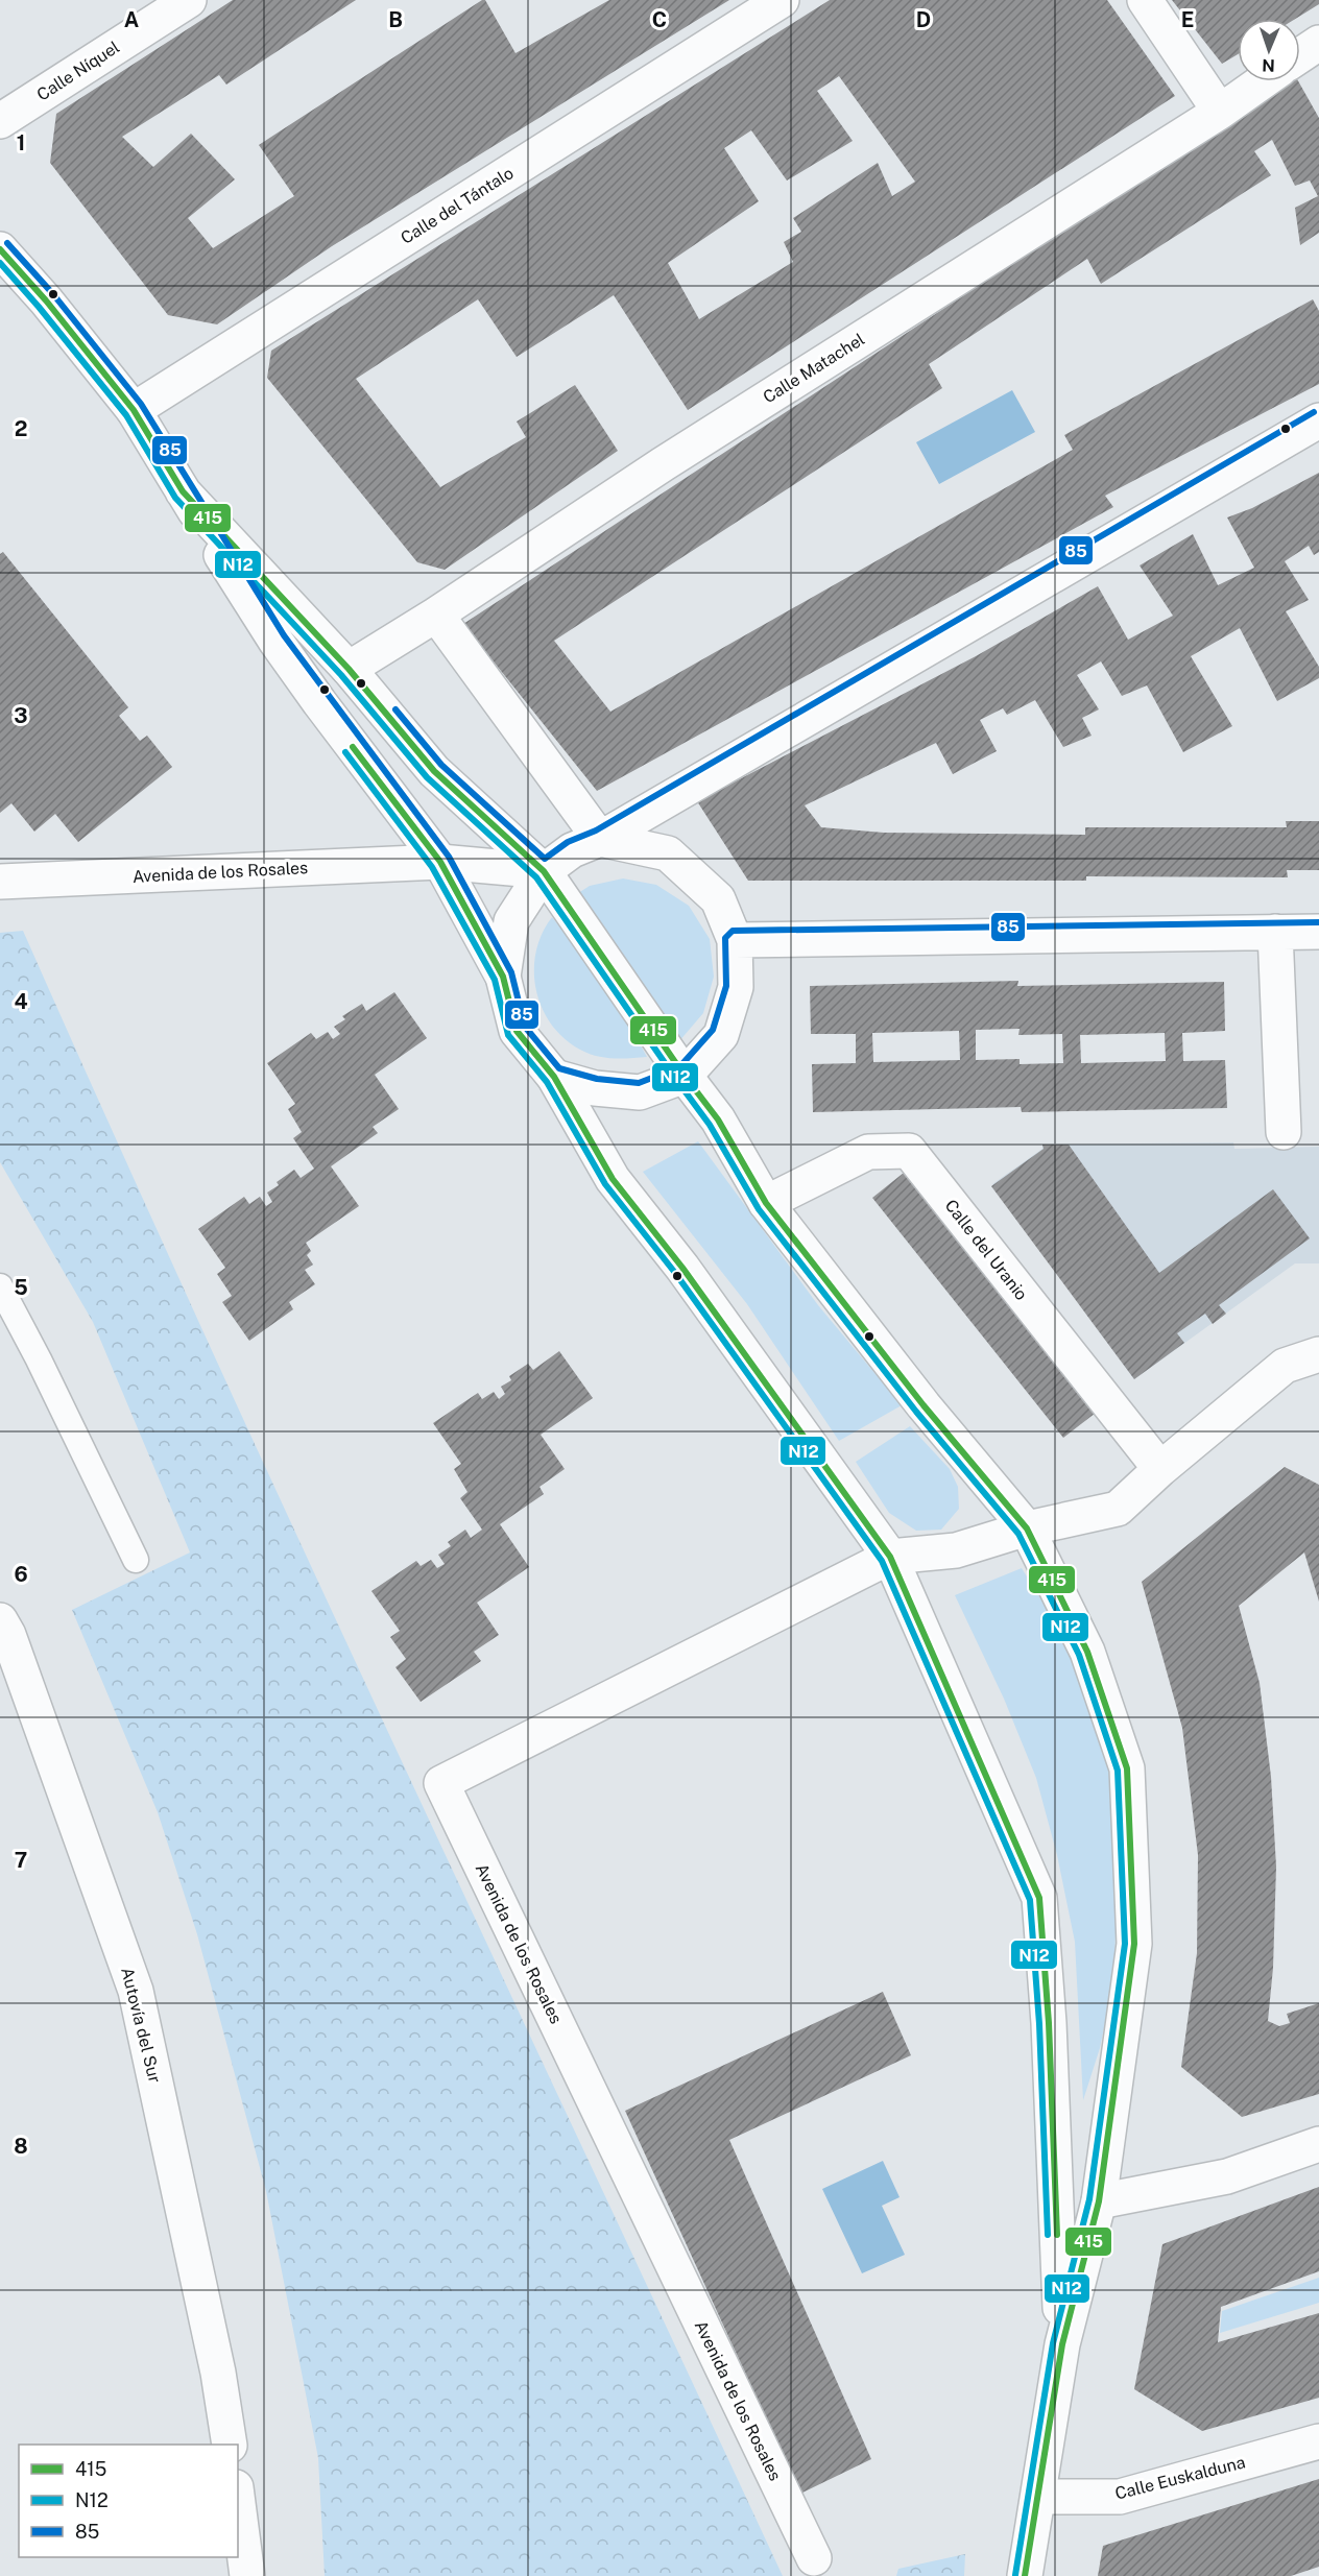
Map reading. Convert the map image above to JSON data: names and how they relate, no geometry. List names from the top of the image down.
{
  "streets": {
    "main road": [
      "Calle Níquel",
      "Calle del Tántalo",
      "Calle Matachel",
      "Avenida de los Rosales",
      "Calle del Uranio",
      "Autovía del Sur",
      "Calle Euskalduna"
    ]
  },
  "lines": ["transit line 85", "transit line 415", "transit line N12"],
  "legend": ["415", "N12", "85"],
  "north": "bottom",
  "grid": {
    "columns": [
      "A",
      "B",
      "C",
      "D",
      "E"
    ],
    "rows": [
      "1",
      "2",
      "3",
      "4",
      "5",
      "6",
      "7",
      "8"
    ]
  }
}
